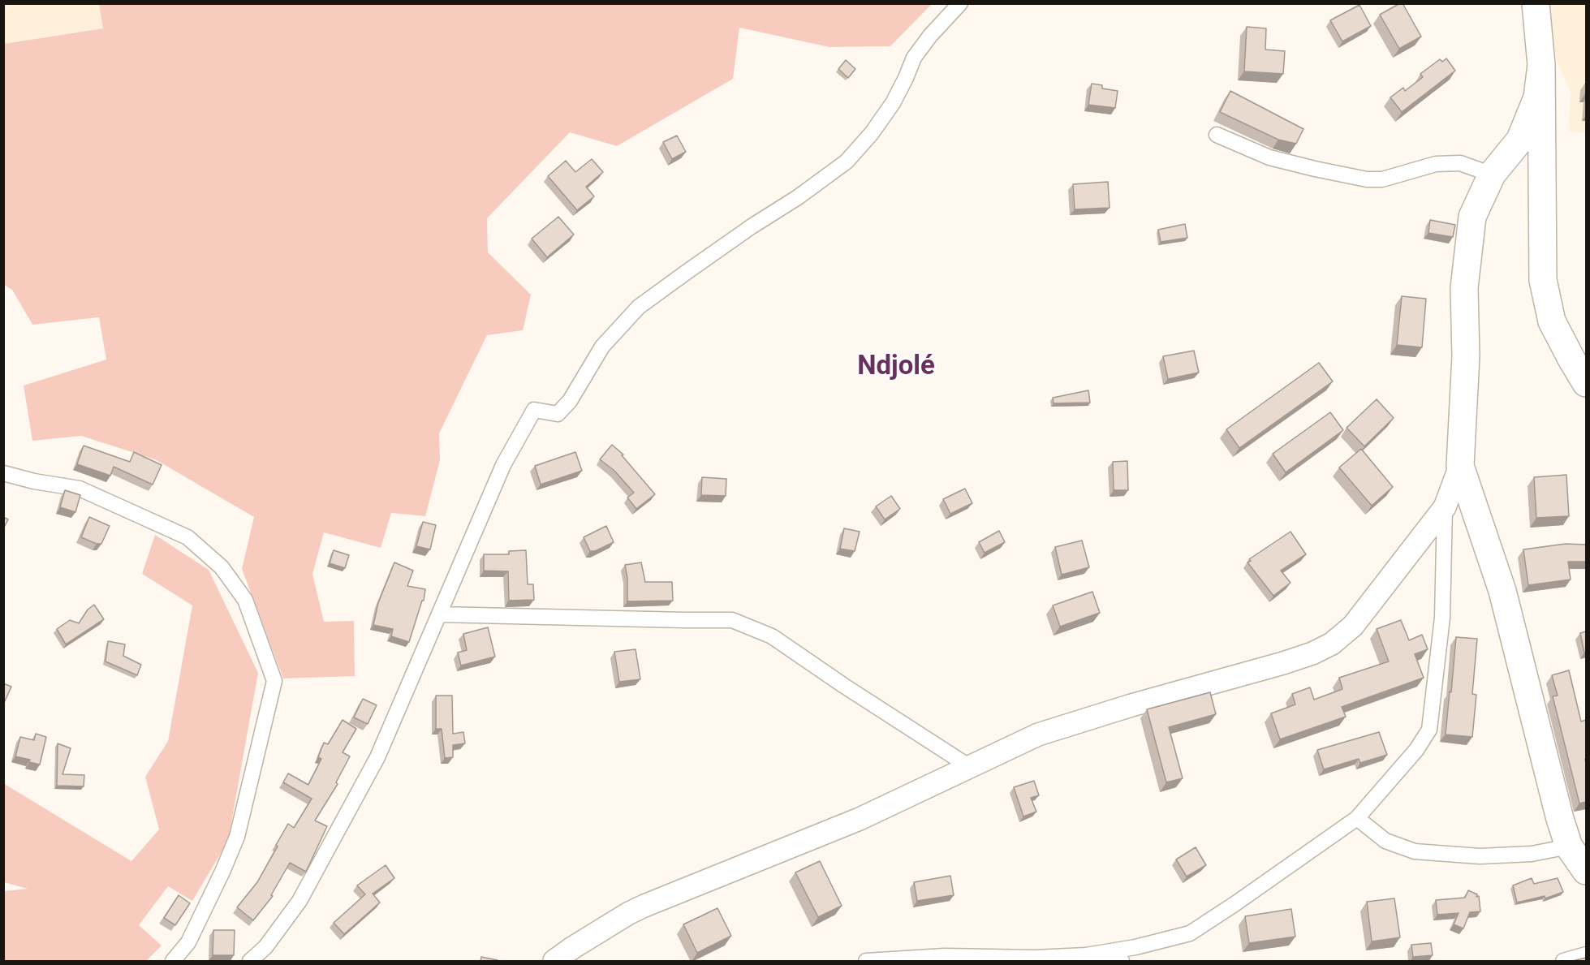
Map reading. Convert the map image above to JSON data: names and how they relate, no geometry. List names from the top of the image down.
{
  "districts": ["Ndjolé"]
}
